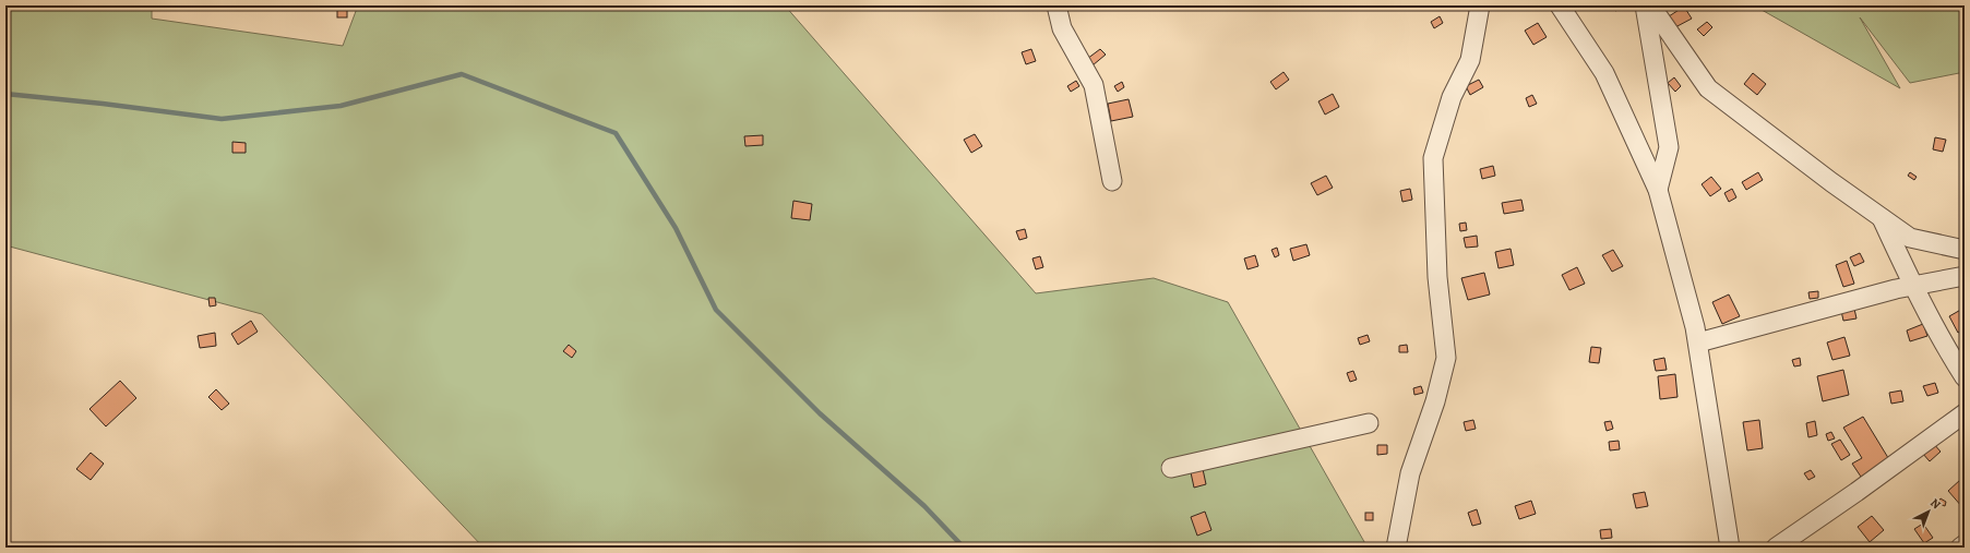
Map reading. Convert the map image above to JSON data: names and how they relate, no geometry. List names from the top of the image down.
{
  "north": "top right"
}
